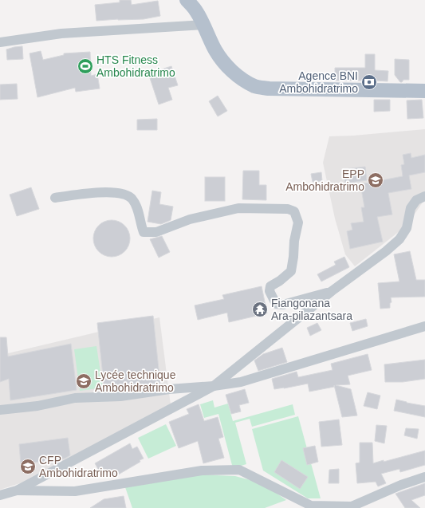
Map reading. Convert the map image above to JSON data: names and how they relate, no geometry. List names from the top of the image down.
{
  "places": {
    "sports": ["HTS Fitness Ambohidratrimo"],
    "bank": ["Agence BNI Ambohidratrimo"],
    "school or university": ["EPP Ambohidratrimo", "Lycée technique Ambohidratrimo", "CFP Ambohidratrimo"],
    "temple": ["Fiangonana Ara-pilazantsara"]
  }
}
